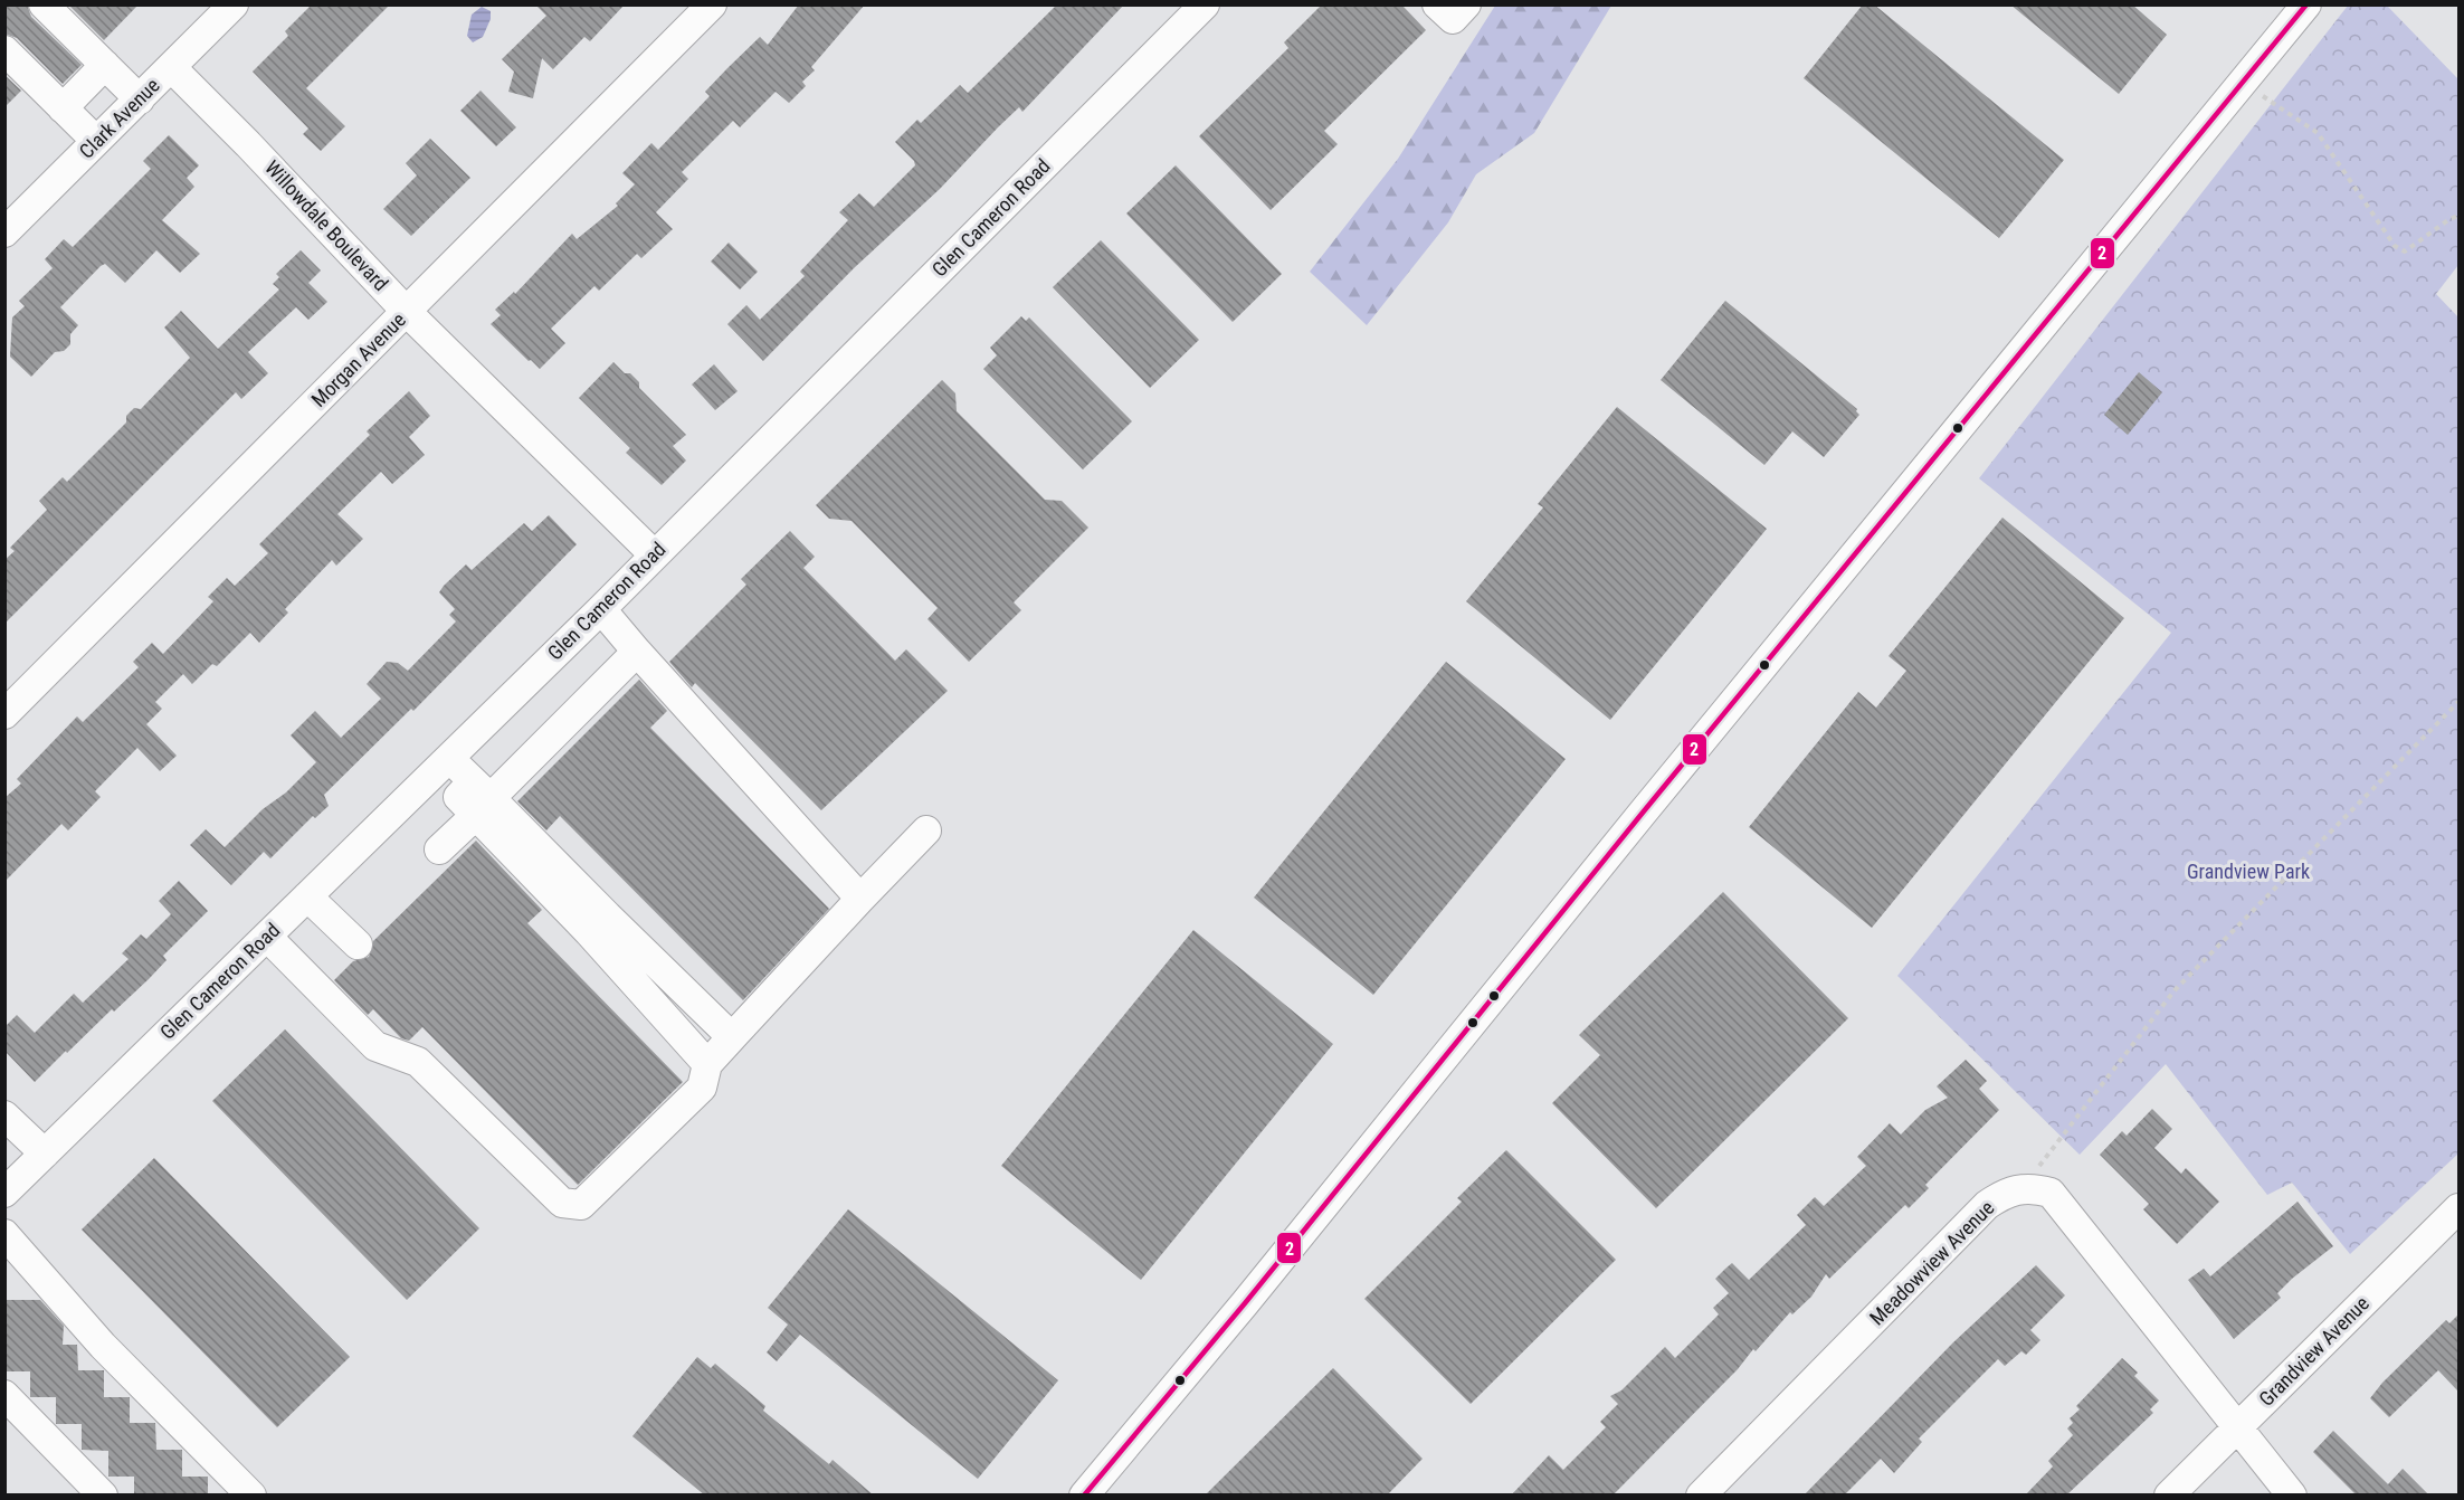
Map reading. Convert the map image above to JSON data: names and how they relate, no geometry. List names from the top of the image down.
{
  "streets": {
    "street": [
      "Clark Avenue",
      "Glen Cameron Road",
      "Willowdale Boulevard",
      "Morgan Avenue",
      "Meadowview Avenue",
      "Grandview Avenue"
    ]
  },
  "crossings": [
    ["Clark Avenue", "Willowdale Boulevard"],
    ["Glen Cameron Road", "Willowdale Boulevard"],
    ["Willowdale Boulevard", "Morgan Avenue"]
  ],
  "parks": ["Grandview Park"],
  "lines": ["transit line 2"]
}
